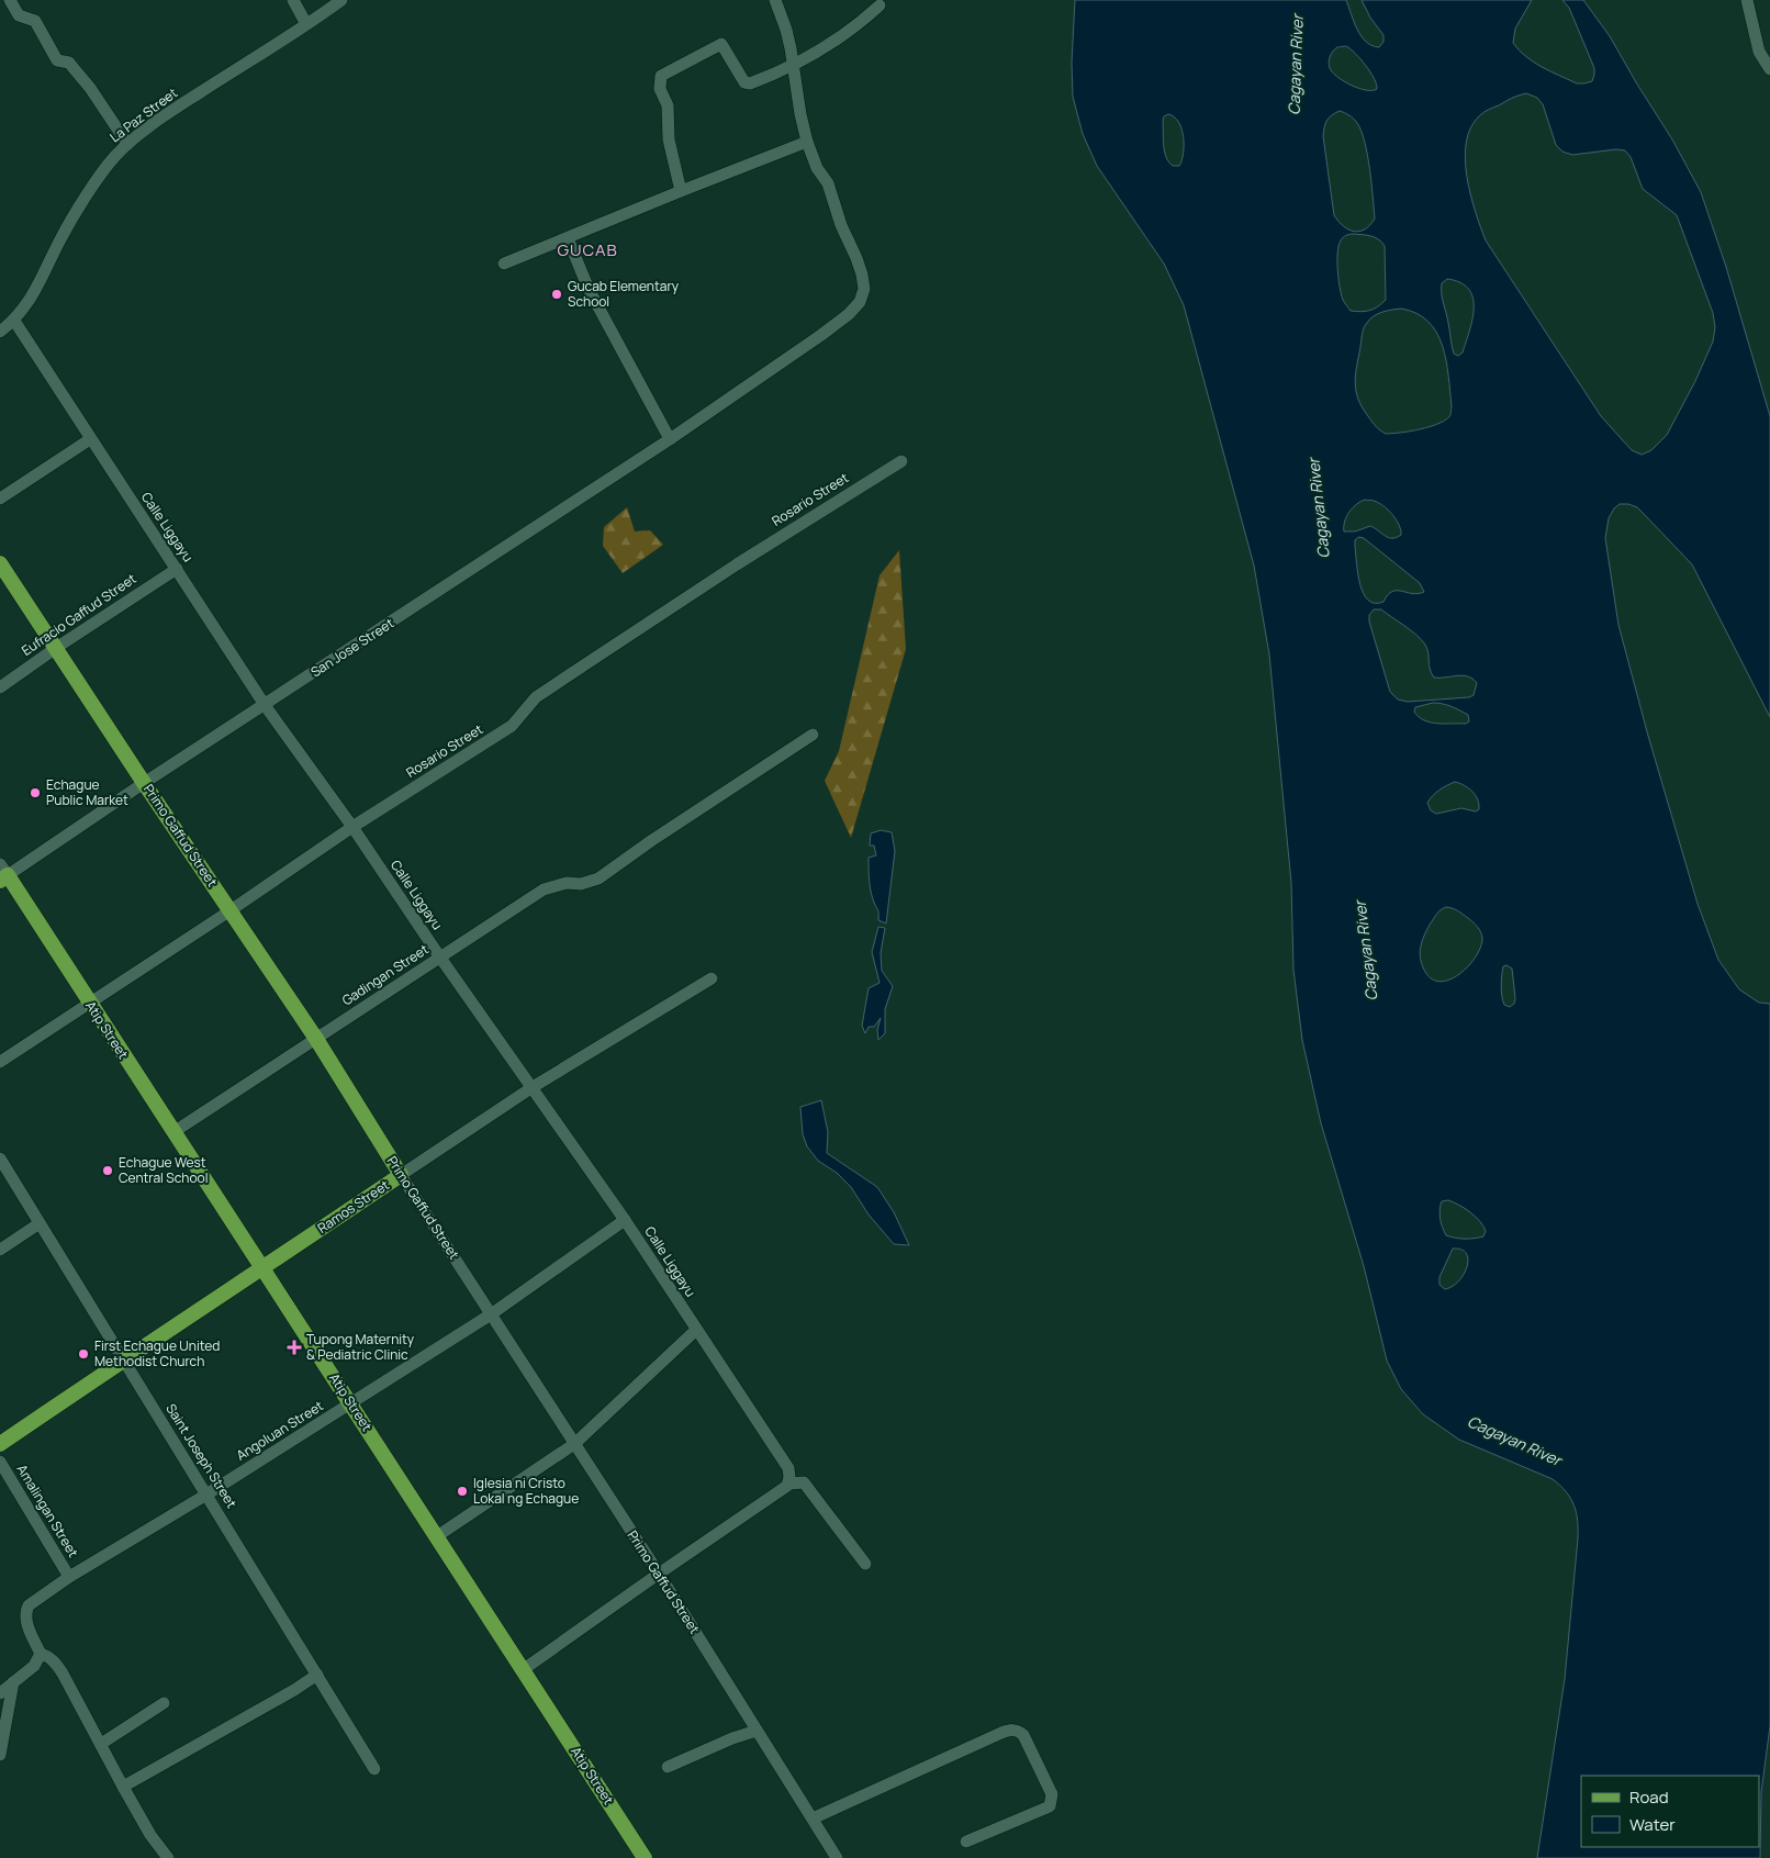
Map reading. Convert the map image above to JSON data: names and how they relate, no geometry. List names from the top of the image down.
{
  "streets": {
    "main road": ["Primo Gaffud Street", "Atip Street", "Ramos Street"],
    "street": [
      "La Paz Street",
      "Rosario Street",
      "Calle Liggayu",
      "Eufracio Gaffud Street",
      "San Jose Street",
      "Gadingan Street",
      "Angoluan Street",
      "Saint Joseph Street",
      "Amalingan Street"
    ]
  },
  "crossings": [
    ["La Paz Street", "Calle Liggayu"],
    ["Rosario Street", "Calle Liggayu"],
    ["Rosario Street", "Primo Gaffud Street"],
    ["Rosario Street", "Atip Street"],
    ["Calle Liggayu", "Eufracio Gaffud Street"],
    ["Calle Liggayu", "San Jose Street"],
    ["Calle Liggayu", "Gadingan Street"],
    ["Calle Liggayu", "Ramos Street"],
    ["Calle Liggayu", "Angoluan Street"],
    ["Eufracio Gaffud Street", "Primo Gaffud Street"],
    ["San Jose Street", "Primo Gaffud Street"],
    ["San Jose Street", "Atip Street"],
    ["Primo Gaffud Street", "Gadingan Street"],
    ["Primo Gaffud Street", "Ramos Street"],
    ["Primo Gaffud Street", "Angoluan Street"],
    ["Gadingan Street", "Atip Street"],
    ["Atip Street", "Ramos Street"],
    ["Atip Street", "Angoluan Street"],
    ["Ramos Street", "Saint Joseph Street"],
    ["Angoluan Street", "Saint Joseph Street"],
    ["Angoluan Street", "Amalingan Street"]
  ],
  "districts": ["GUCAB"],
  "water": ["Cagayan River"],
  "places": {
    "other": [
      "Gucab Elementary School",
      "Echague Public Market",
      "Echague West Central School",
      "First Echague United Methodist Church",
      "Iglesia ni Cristo Lokal ng Echague"
    ],
    "health": ["Tupong Maternity & Pediatric Clinic"]
  },
  "legend": ["Road", "Water"]
}
